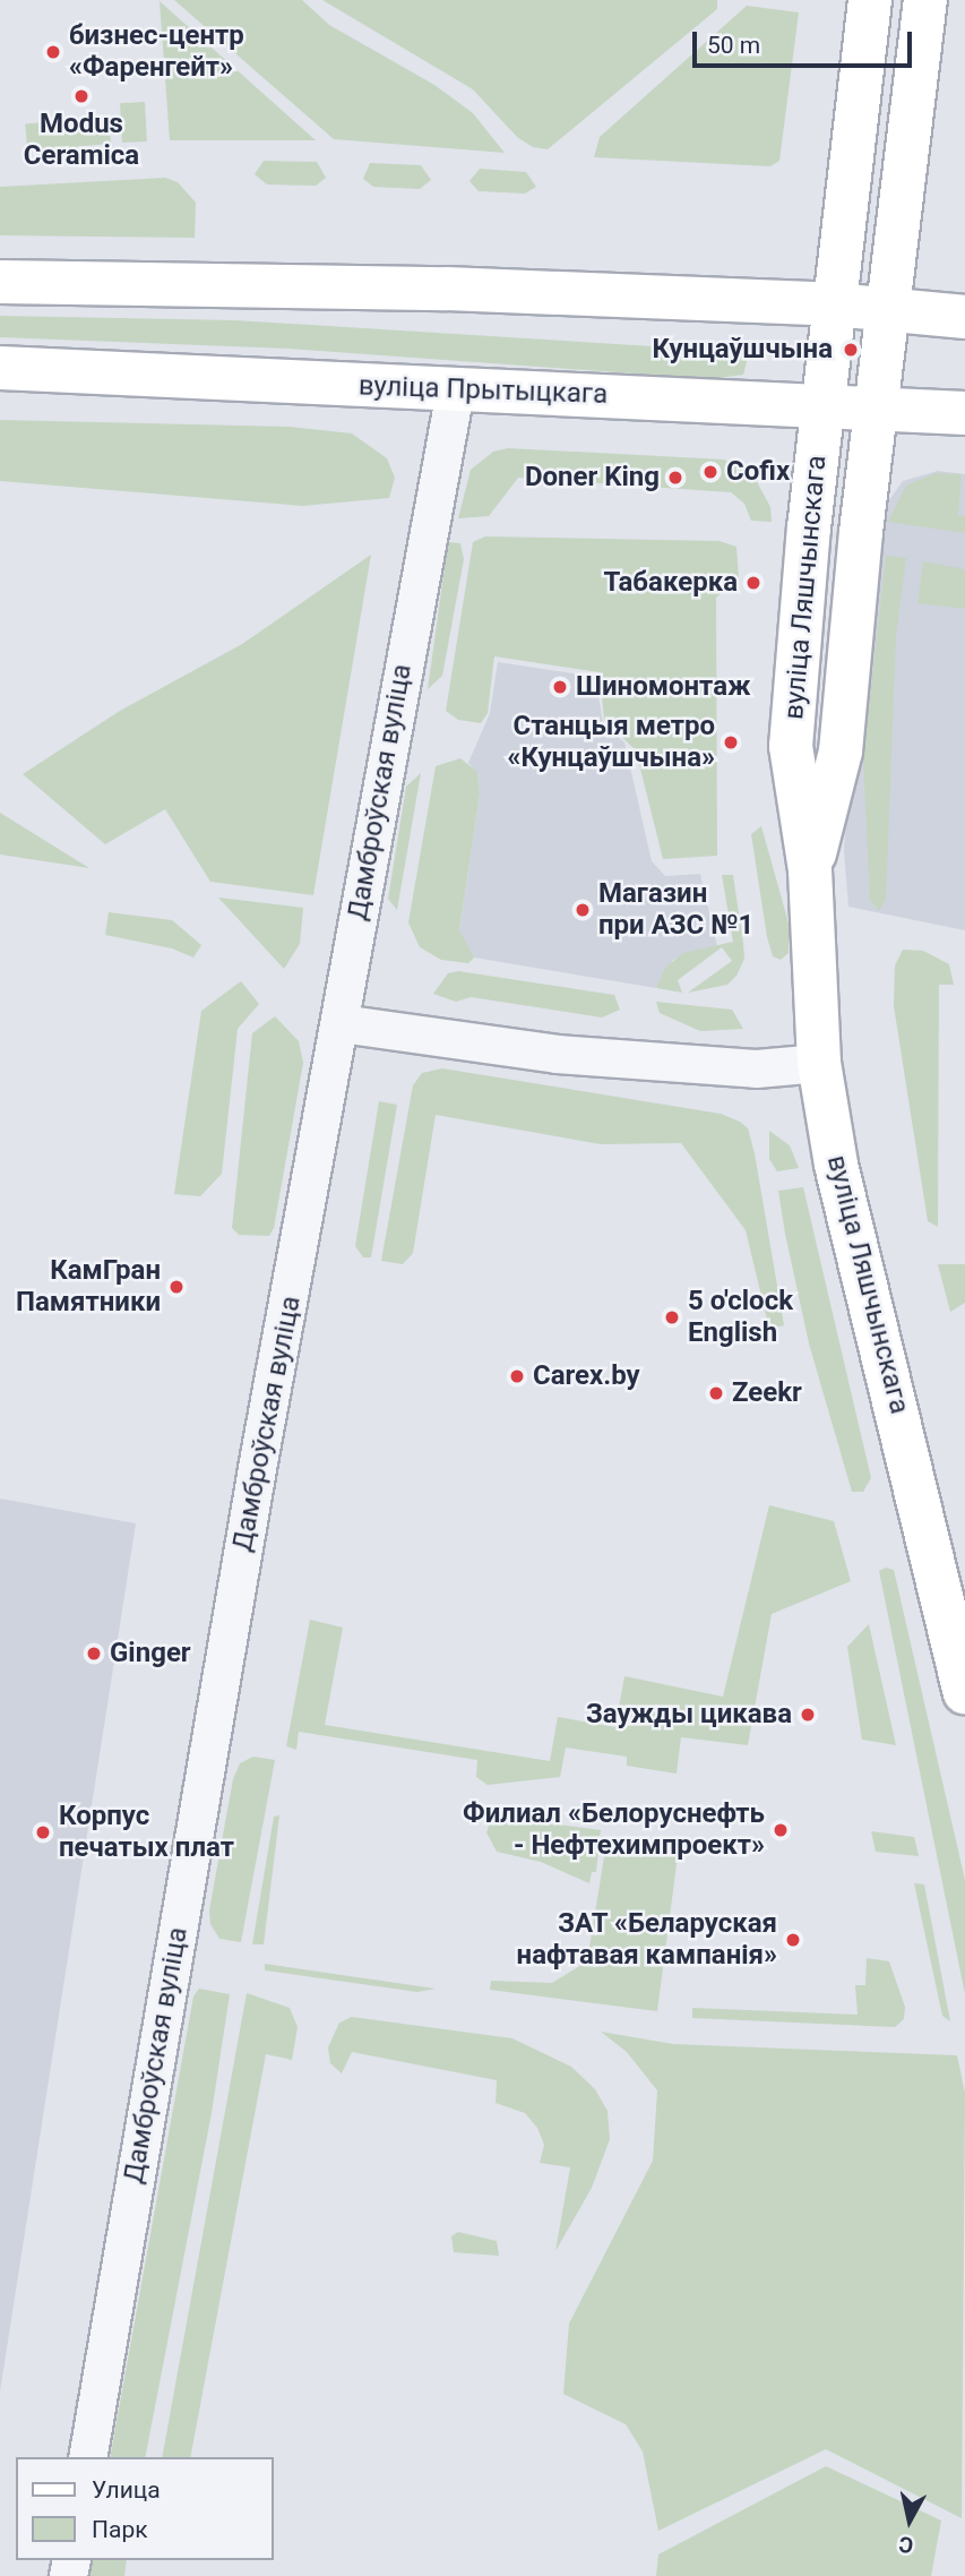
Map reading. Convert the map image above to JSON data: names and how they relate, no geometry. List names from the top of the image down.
{
  "streets": {
    "main road": ["вуліца Прытыцкага", "вуліца Ляшчынскага"],
    "street": ["Дамброўская вуліца"]
  },
  "crossings": [
    ["вуліца Прытыцкага", "вуліца Ляшчынскага"],
    ["вуліца Прытыцкага", "Дамброўская вуліца"]
  ],
  "places": [
    "бизнес-центр «Фаренгейт»",
    "Modus Ceramica",
    "Кунцаўшчына",
    "Cofix",
    "Doner King",
    "Табакерка",
    "Шиномонтаж",
    "Станцыя метро «Кунцаўшчына»",
    "Магазин при АЗС №1",
    "КамГран Памятники",
    "5 o'clock English",
    "Carex.by",
    "Zeekr",
    "Ginger",
    "Заужды цикава",
    "Филиал «Белоруснефть - Нефтехимпроект»",
    "Корпус печатых плат",
    "ЗАТ «Беларуская нафтавая кампанія»"
  ],
  "legend": ["Улица", "Парк"],
  "scale_bar": "50 m",
  "north": "bottom"
}
